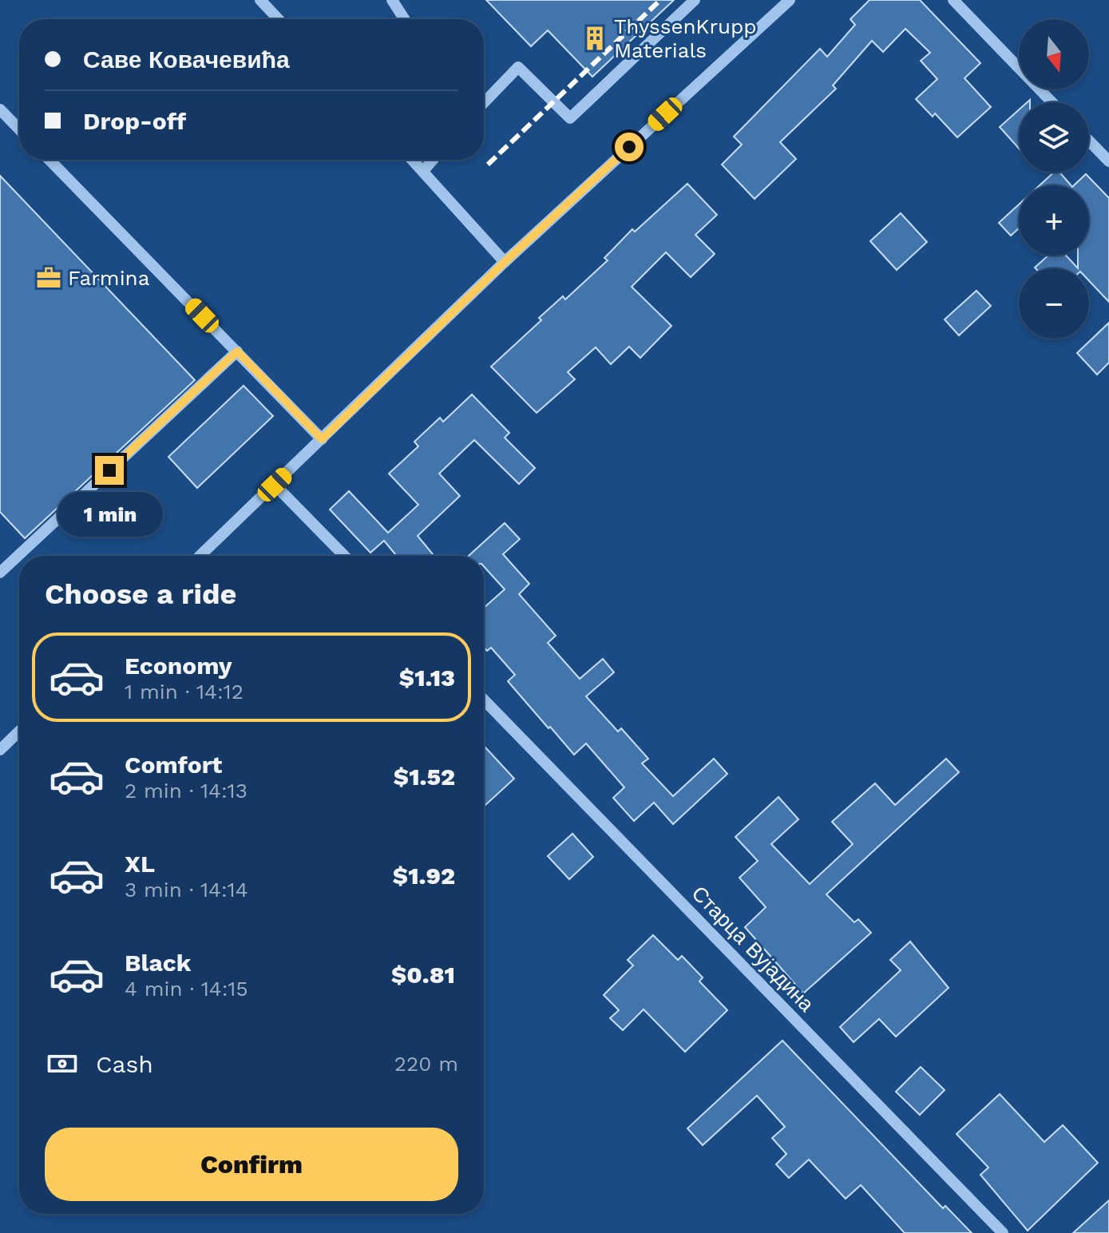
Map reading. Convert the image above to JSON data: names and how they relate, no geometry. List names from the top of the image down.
{
  "streets": {
    "street": ["Старца Вујадина"]
  },
  "places": {
    "building": ["ThyssenKrupp Materials"],
    "office": ["Farmina"]
  },
  "north": "bottom",
  "page": {
    "map_buttons": ["+", "−"],
    "banner": ["Саве Ковачевића", "Drop-off"],
    "bubble": "1 min",
    "heading": "Choose a ride",
    "list": [
      {
        "name": "Economy",
        "note": "1 min · 14:12",
        "value": "$1.13"
      },
      {
        "name": "Comfort",
        "note": "2 min · 14:13",
        "value": "$1.52"
      },
      {
        "name": "XL",
        "note": "3 min · 14:14",
        "value": "$1.92"
      },
      {
        "name": "Black",
        "note": "4 min · 14:15",
        "value": "$0.81"
      }
    ],
    "pay": ["Cash", "220 m"],
    "buttons": "Confirm"
  }
}
